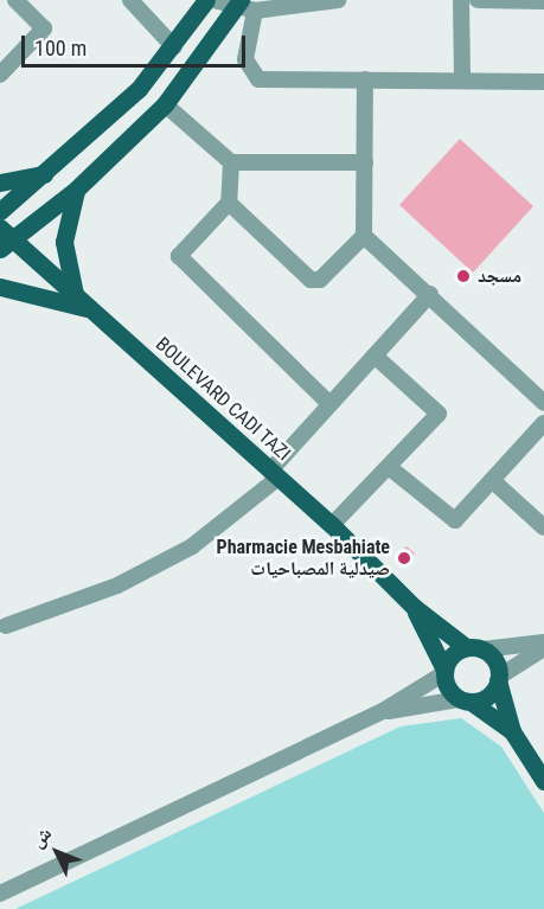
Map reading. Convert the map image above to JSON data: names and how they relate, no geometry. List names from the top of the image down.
{
  "streets": {
    "main road": ["BOULEVARD CADI TAZI"]
  },
  "places": ["مسجد", "Pharmacie Mesbahiate صيدلية المصباحيات"],
  "scale_bar": "100 m",
  "north": "top left"
}
